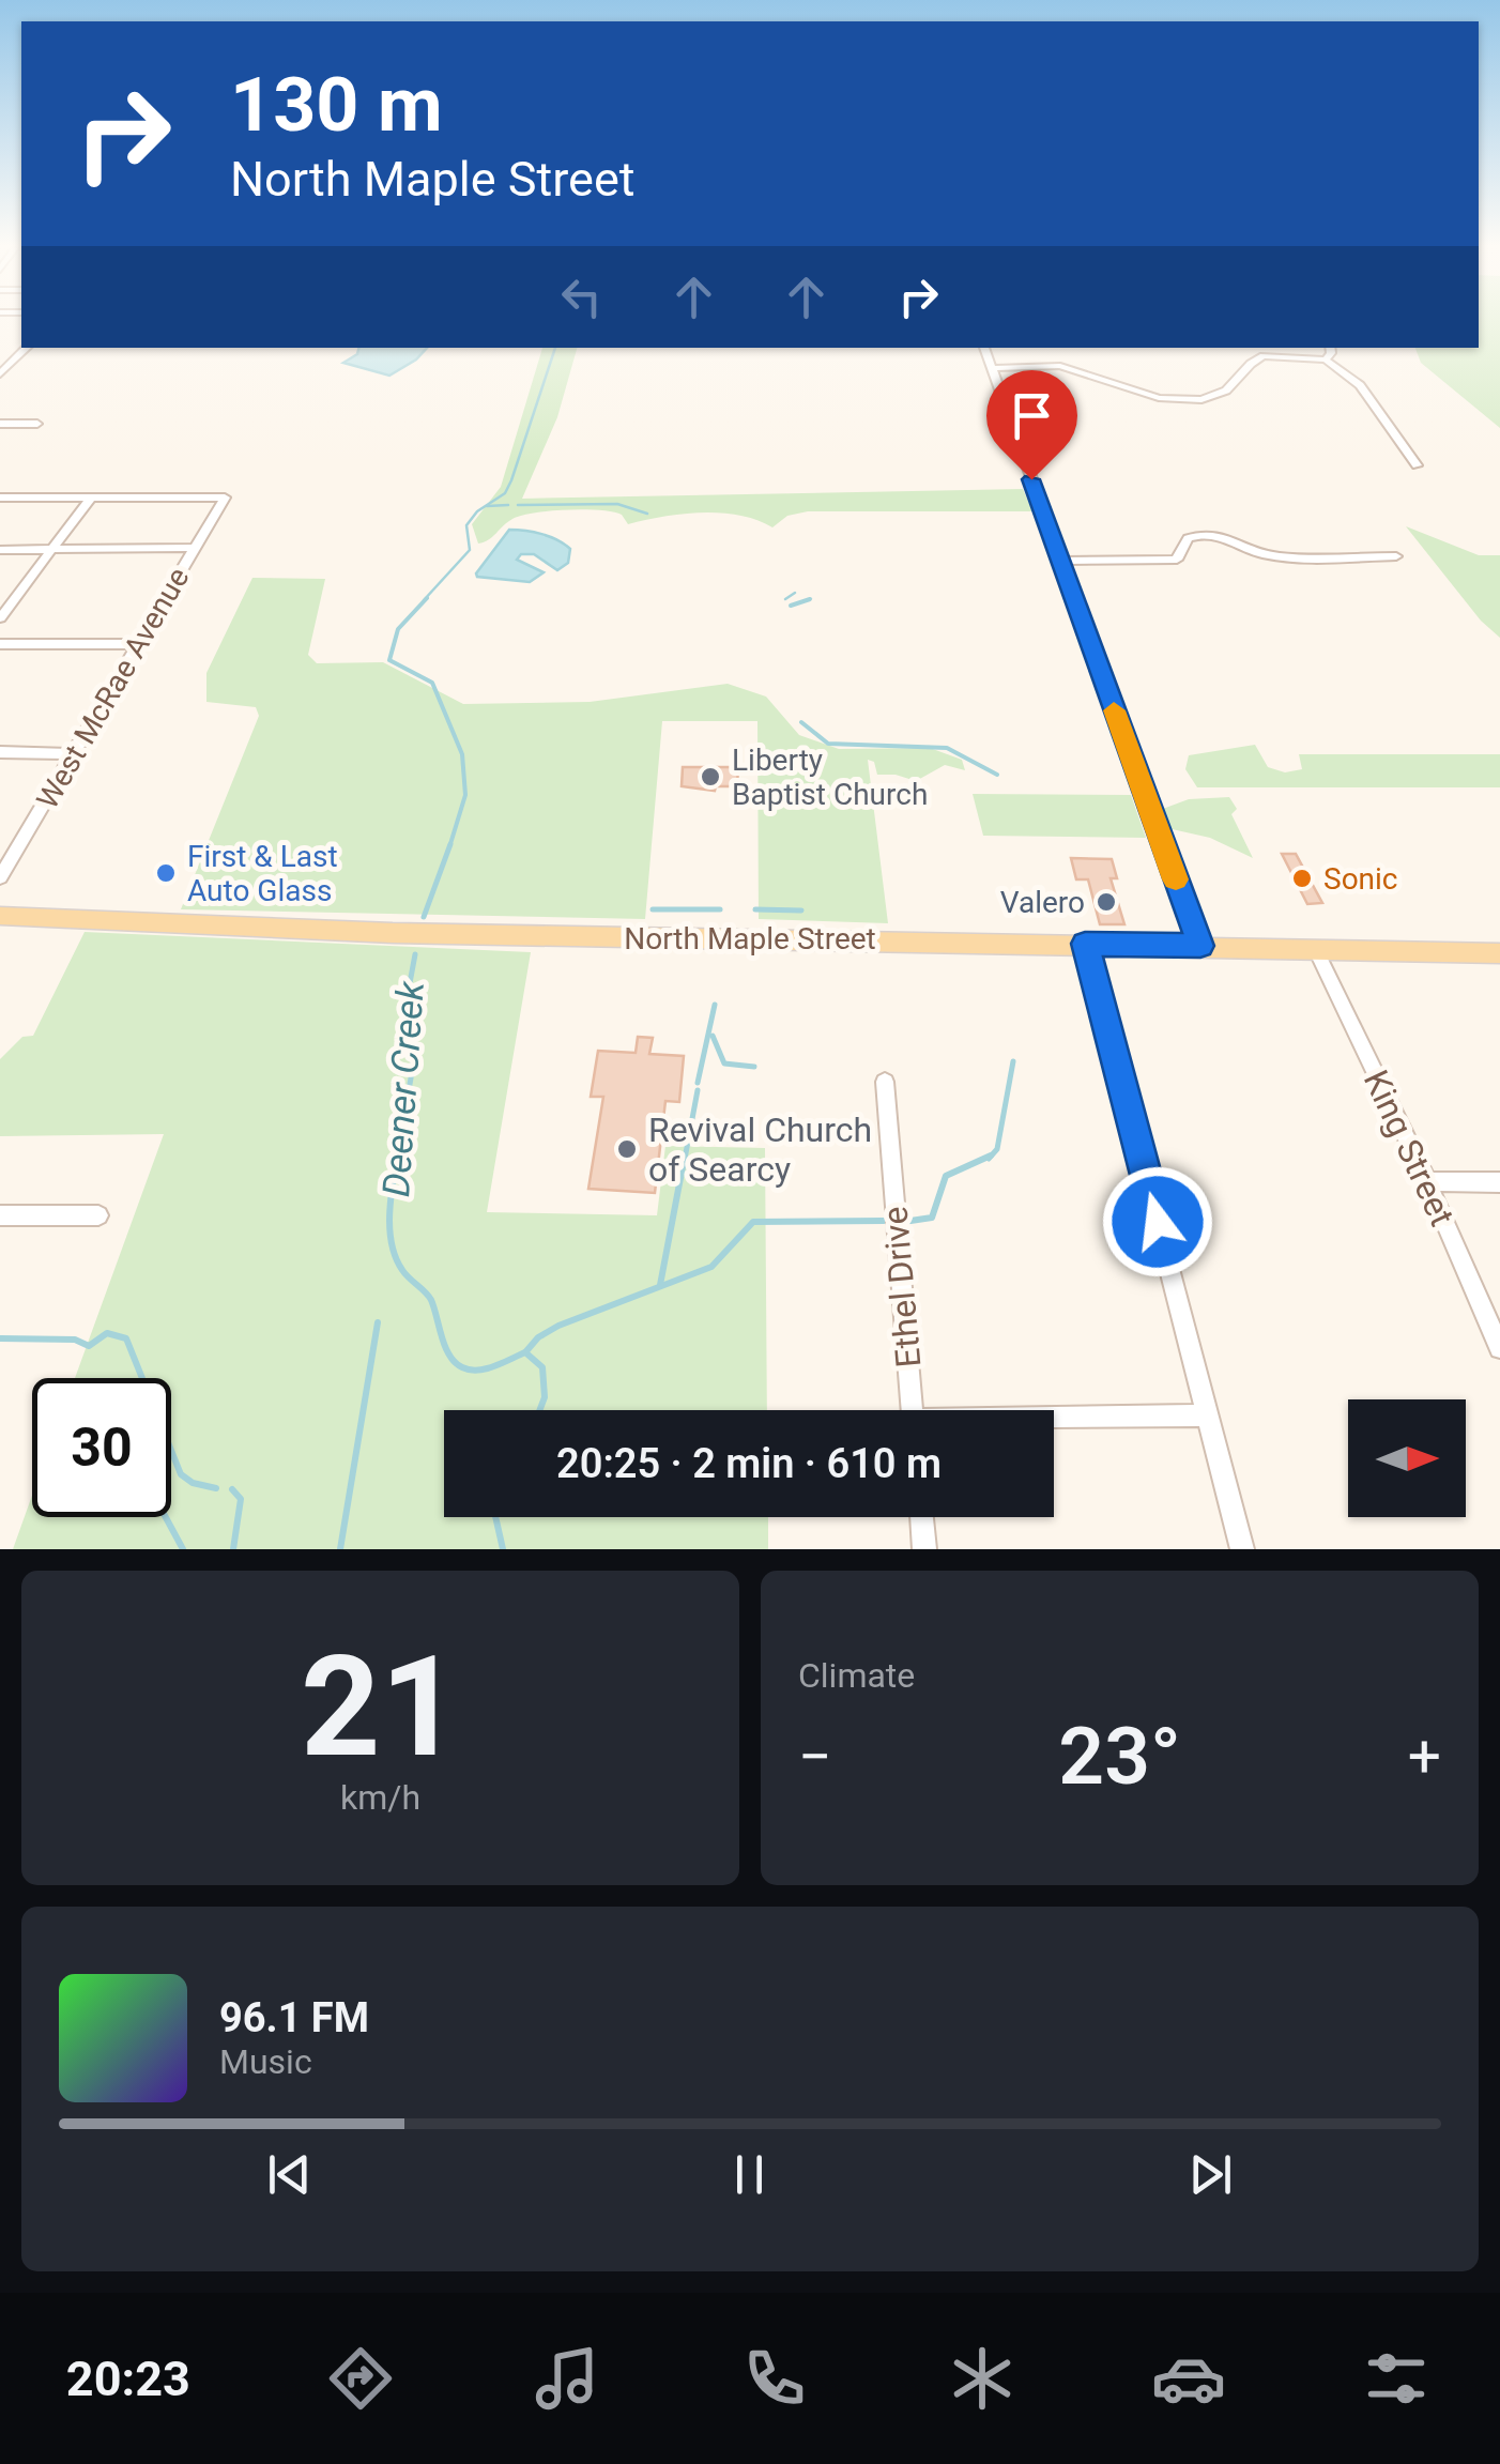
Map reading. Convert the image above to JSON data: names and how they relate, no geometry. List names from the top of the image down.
{
  "streets": {
    "main road": ["North Maple Street"],
    "street": ["West McRae Avenue", "King Street", "Ethel Drive"]
  },
  "crossings": [
    ["North Maple Street", "King Street"]
  ],
  "water": ["Deener Creek"],
  "places": [
    "Liberty Baptist Church",
    "First & Last Auto Glass",
    "Sonic",
    "Valero",
    "Revival Church of Searcy"
  ],
  "north": "right",
  "page": {
    "turn": ["130 m", "North Maple Street"],
    "limit": "30",
    "trip": "20:25 · 2 min · 610 m",
    "tile": [
      ["21", "km/h"],
      "Climate"
    ],
    "heat": ["−", "23°", "+"],
    "song": ["96.1 FM", "Music"],
    "tabs": "20:23"
  }
}
